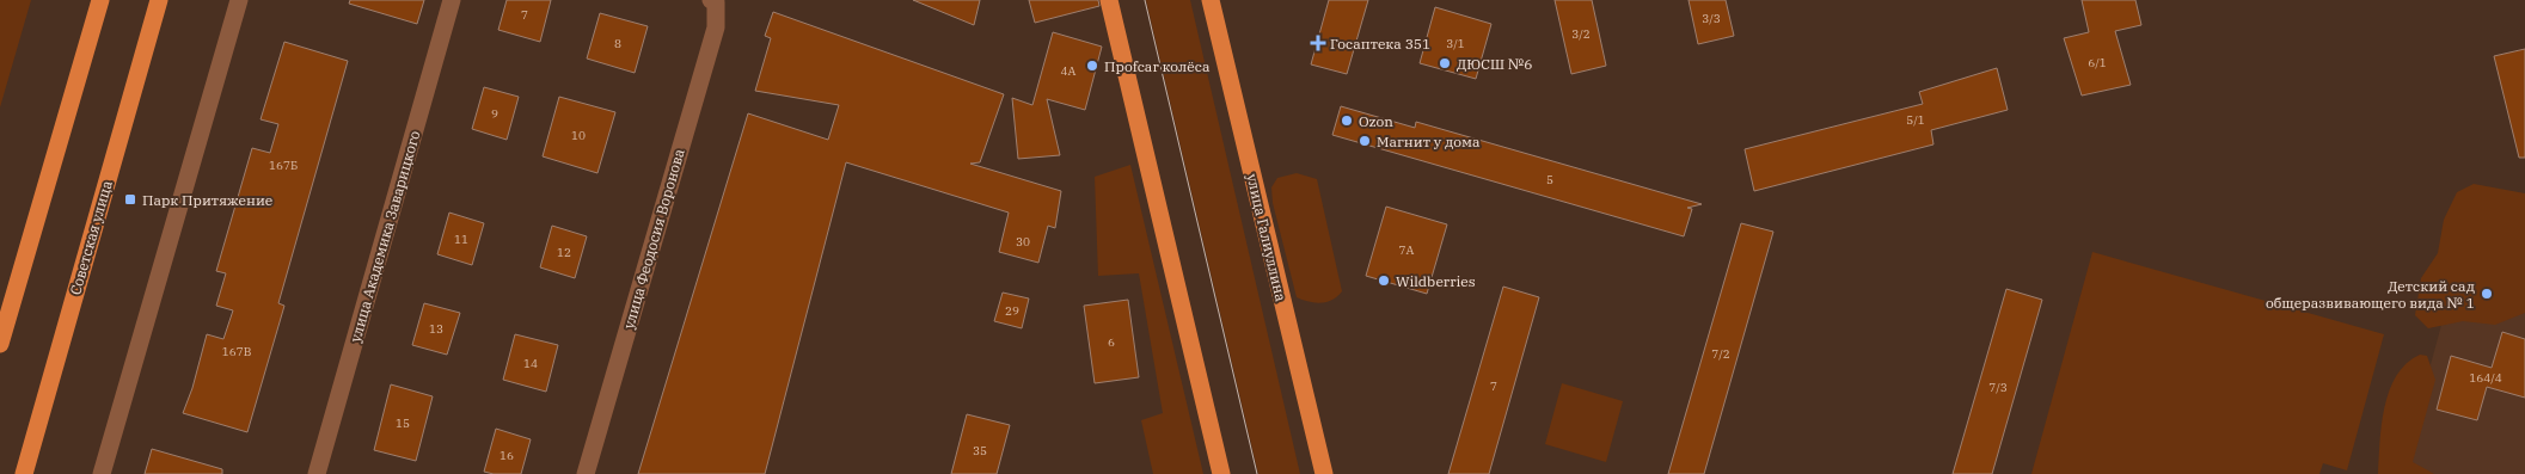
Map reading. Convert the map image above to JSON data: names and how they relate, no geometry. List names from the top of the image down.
{
  "streets": {
    "main road": ["Советская улица", "улица Галиуллина"],
    "street": ["улица Академика Заварицкого", "улица Феодосия Воронова"]
  },
  "places": {
    "health": ["Госаптека 351"],
    "other": [
      "ДЮСШ №6",
      "Проfcar колёса",
      "Ozon",
      "Магнит у дома",
      "Wildberries",
      "Детский сад общеразвивающего вида № 1"
    ],
    "transit": ["Парк Притяжение"]
  },
  "house_numbers": [
    "7",
    "3/3",
    "3/2",
    "8",
    "3/1",
    "6/1",
    "4А",
    "9",
    "5/1",
    "10",
    "167Б",
    "5",
    "11",
    "30",
    "7А",
    "12",
    "29",
    "13",
    "6",
    "167В",
    "7/2",
    "14",
    "164/4",
    "7",
    "7/3",
    "15",
    "35",
    "16"
  ]
}
